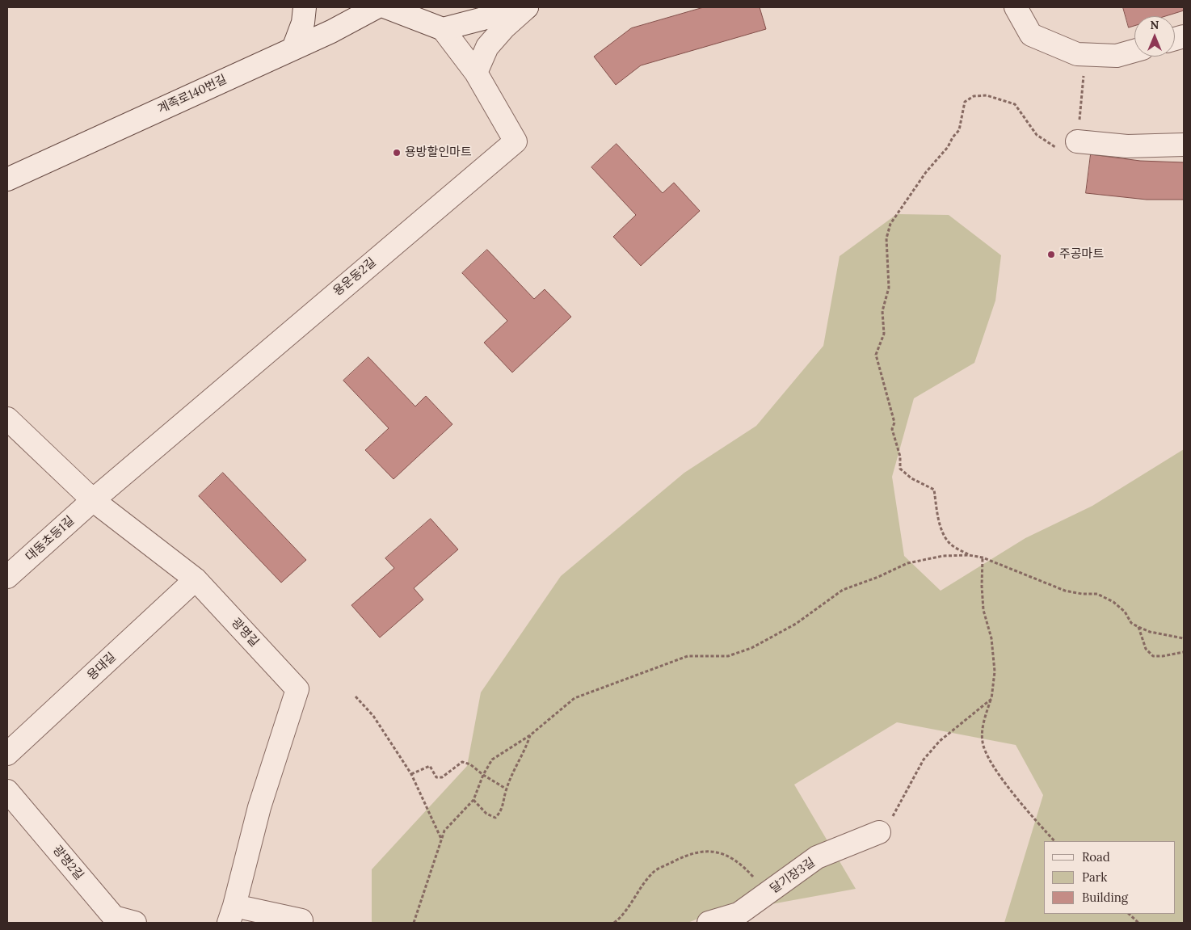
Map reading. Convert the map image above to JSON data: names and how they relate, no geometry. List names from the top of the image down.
{
  "streets": {
    "street": [
      "계족로140번길",
      "용운동2길",
      "대동초등1길",
      "광명길",
      "용대길",
      "광명2길",
      "달기장3길"
    ]
  },
  "crossings": [
    ["용운동2길", "대동초등1길"],
    ["용운동2길", "광명길"],
    ["대동초등1길", "광명길"],
    ["광명길", "용대길"]
  ],
  "places": ["용방할인마트", "주공마트"],
  "legend": ["Road", "Park", "Building"],
  "north": "top"
}
